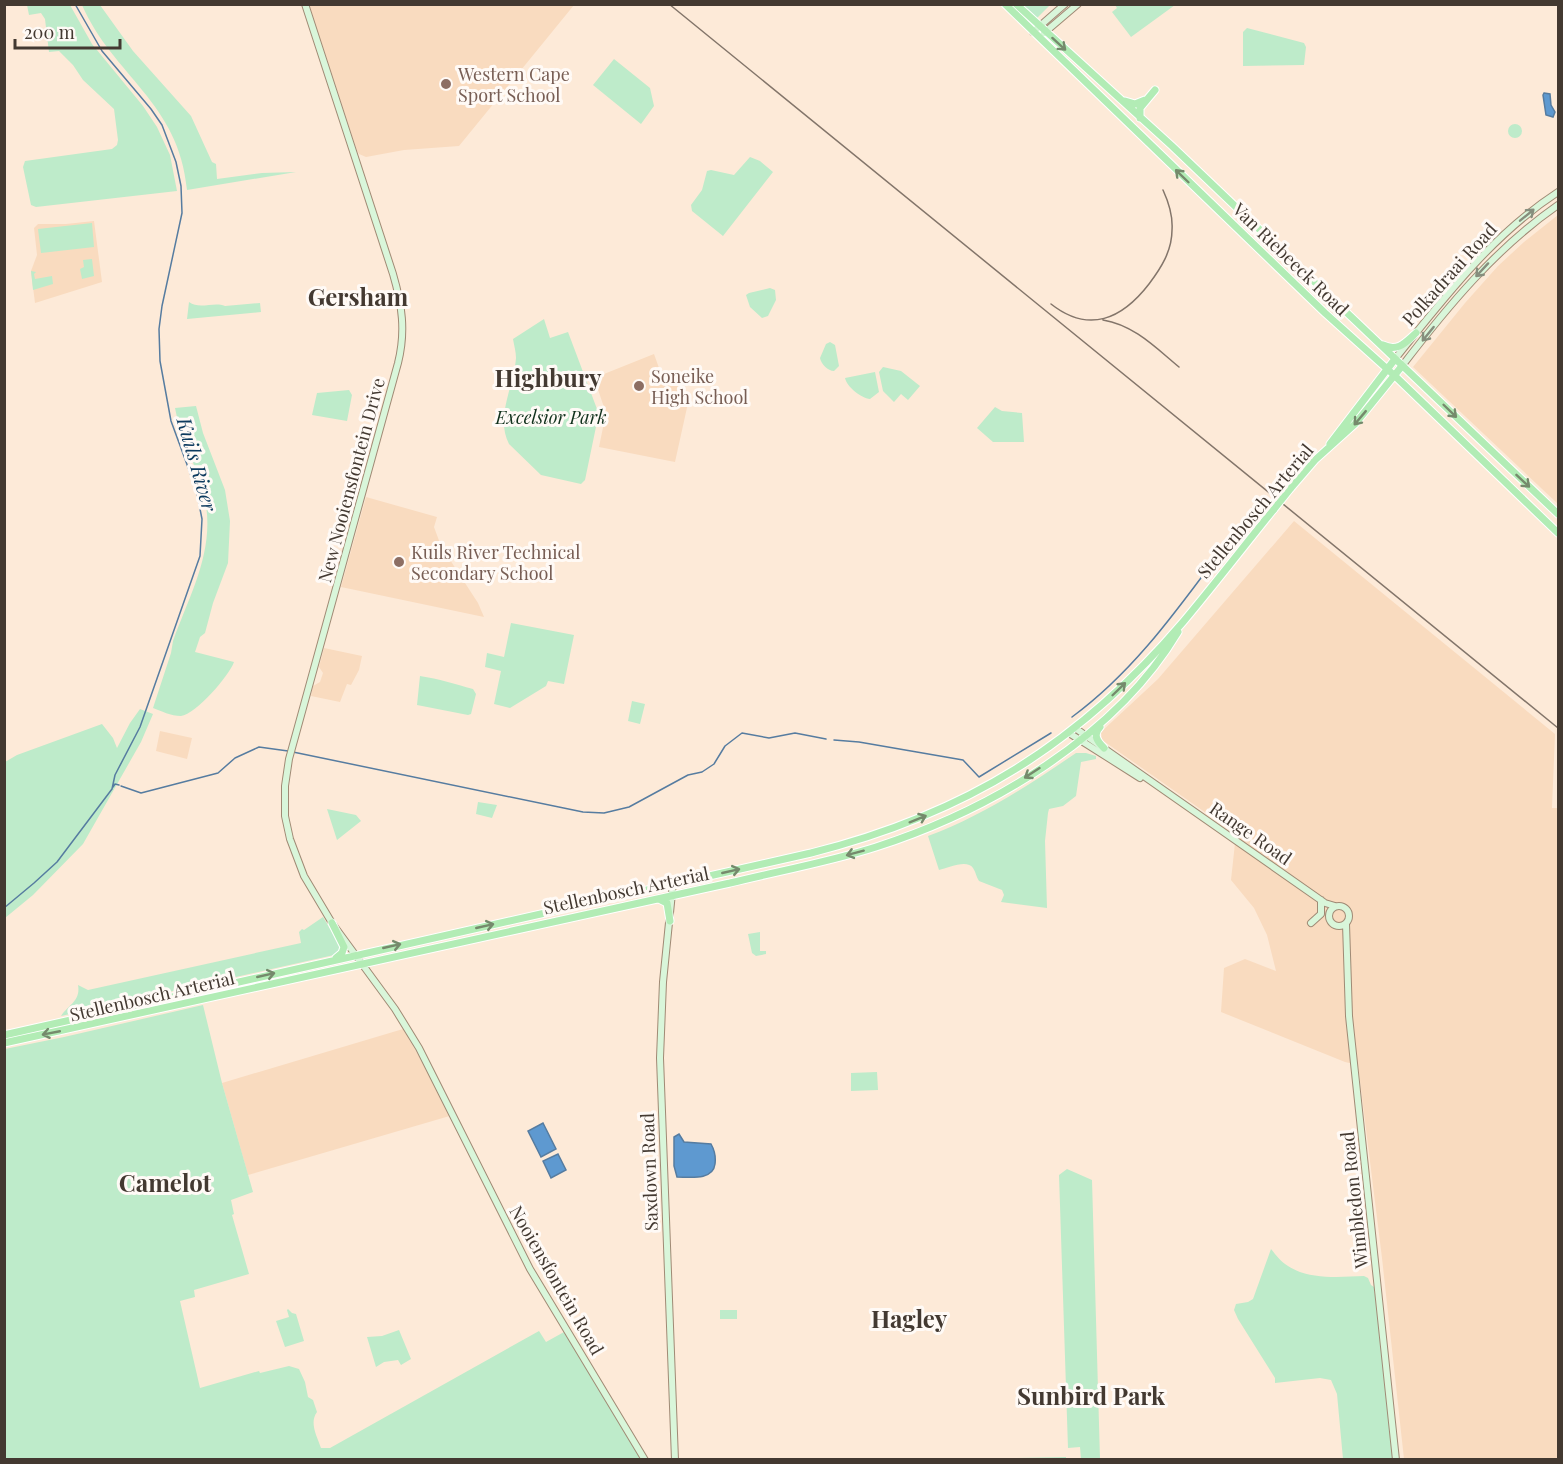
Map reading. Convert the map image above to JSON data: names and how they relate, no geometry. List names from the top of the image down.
{
  "streets": {
    "main road": ["Van Riebeeck Road", "Stellenbosch Arterial"],
    "street": [
      "Polkadraai Road",
      "New Nooiensfontein Drive",
      "Range Road",
      "Saxdown Road",
      "Wimbledon Road",
      "Nooiensfontein Road"
    ]
  },
  "crossings": [
    ["Van Riebeeck Road", "Polkadraai Road"],
    ["Van Riebeeck Road", "Stellenbosch Arterial"],
    ["Polkadraai Road", "Stellenbosch Arterial"],
    ["New Nooiensfontein Drive", "Stellenbosch Arterial"],
    ["New Nooiensfontein Drive", "Nooiensfontein Road"],
    ["Stellenbosch Arterial", "Range Road"],
    ["Stellenbosch Arterial", "Saxdown Road"],
    ["Stellenbosch Arterial", "Nooiensfontein Road"],
    ["Range Road", "Wimbledon Road"]
  ],
  "districts": [
    "Gersham",
    "Highbury",
    "Camelot",
    "Hagley",
    "Sunbird Park"
  ],
  "water": ["Kuils River"],
  "parks": ["Excelsior Park"],
  "places": ["Western Cape Sport School", "Soneike High School", "Kuils River Technical Secondary School"],
  "scale_bar": "200 m"
}
